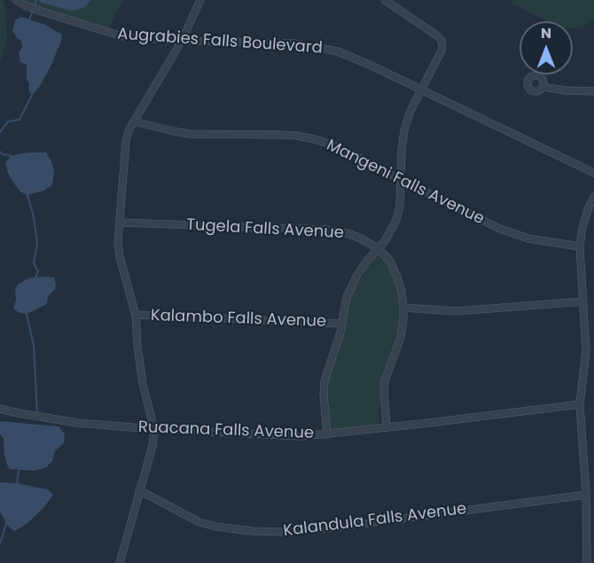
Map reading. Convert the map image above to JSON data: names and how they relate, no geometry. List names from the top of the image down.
{
  "streets": {
    "street": [
      "Augrabies Falls Boulevard",
      "Mangeni Falls Avenue",
      "Tugela Falls Avenue",
      "Kalambo Falls Avenue",
      "Ruacana Falls Avenue",
      "Kalandula Falls Avenue"
    ]
  },
  "crossings": [
    ["Tugela Falls Avenue", "Ruacana Falls Avenue"]
  ],
  "north": "top"
}
